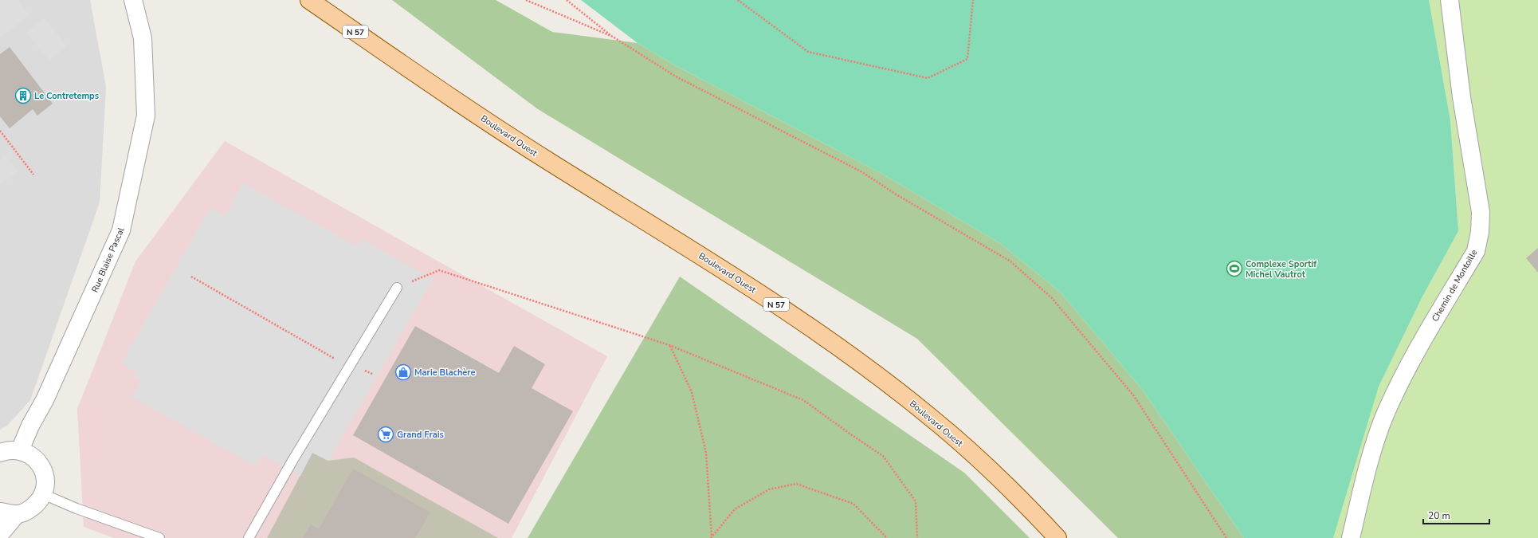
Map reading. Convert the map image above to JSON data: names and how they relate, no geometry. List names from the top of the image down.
{
  "streets": {
    "main road": ["N 57", "Boulevard Ouest"],
    "street": ["Rue Blaise Pascal", "Chemin de Montoille"]
  },
  "places": {
    "building": ["Le Contretemps"],
    "sports": ["Complexe Sportif Michel Vautrot"],
    "shop": ["Marie Blachère"],
    "supermarket": ["Grand Frais"]
  },
  "scale_bar": "20 m"
}
